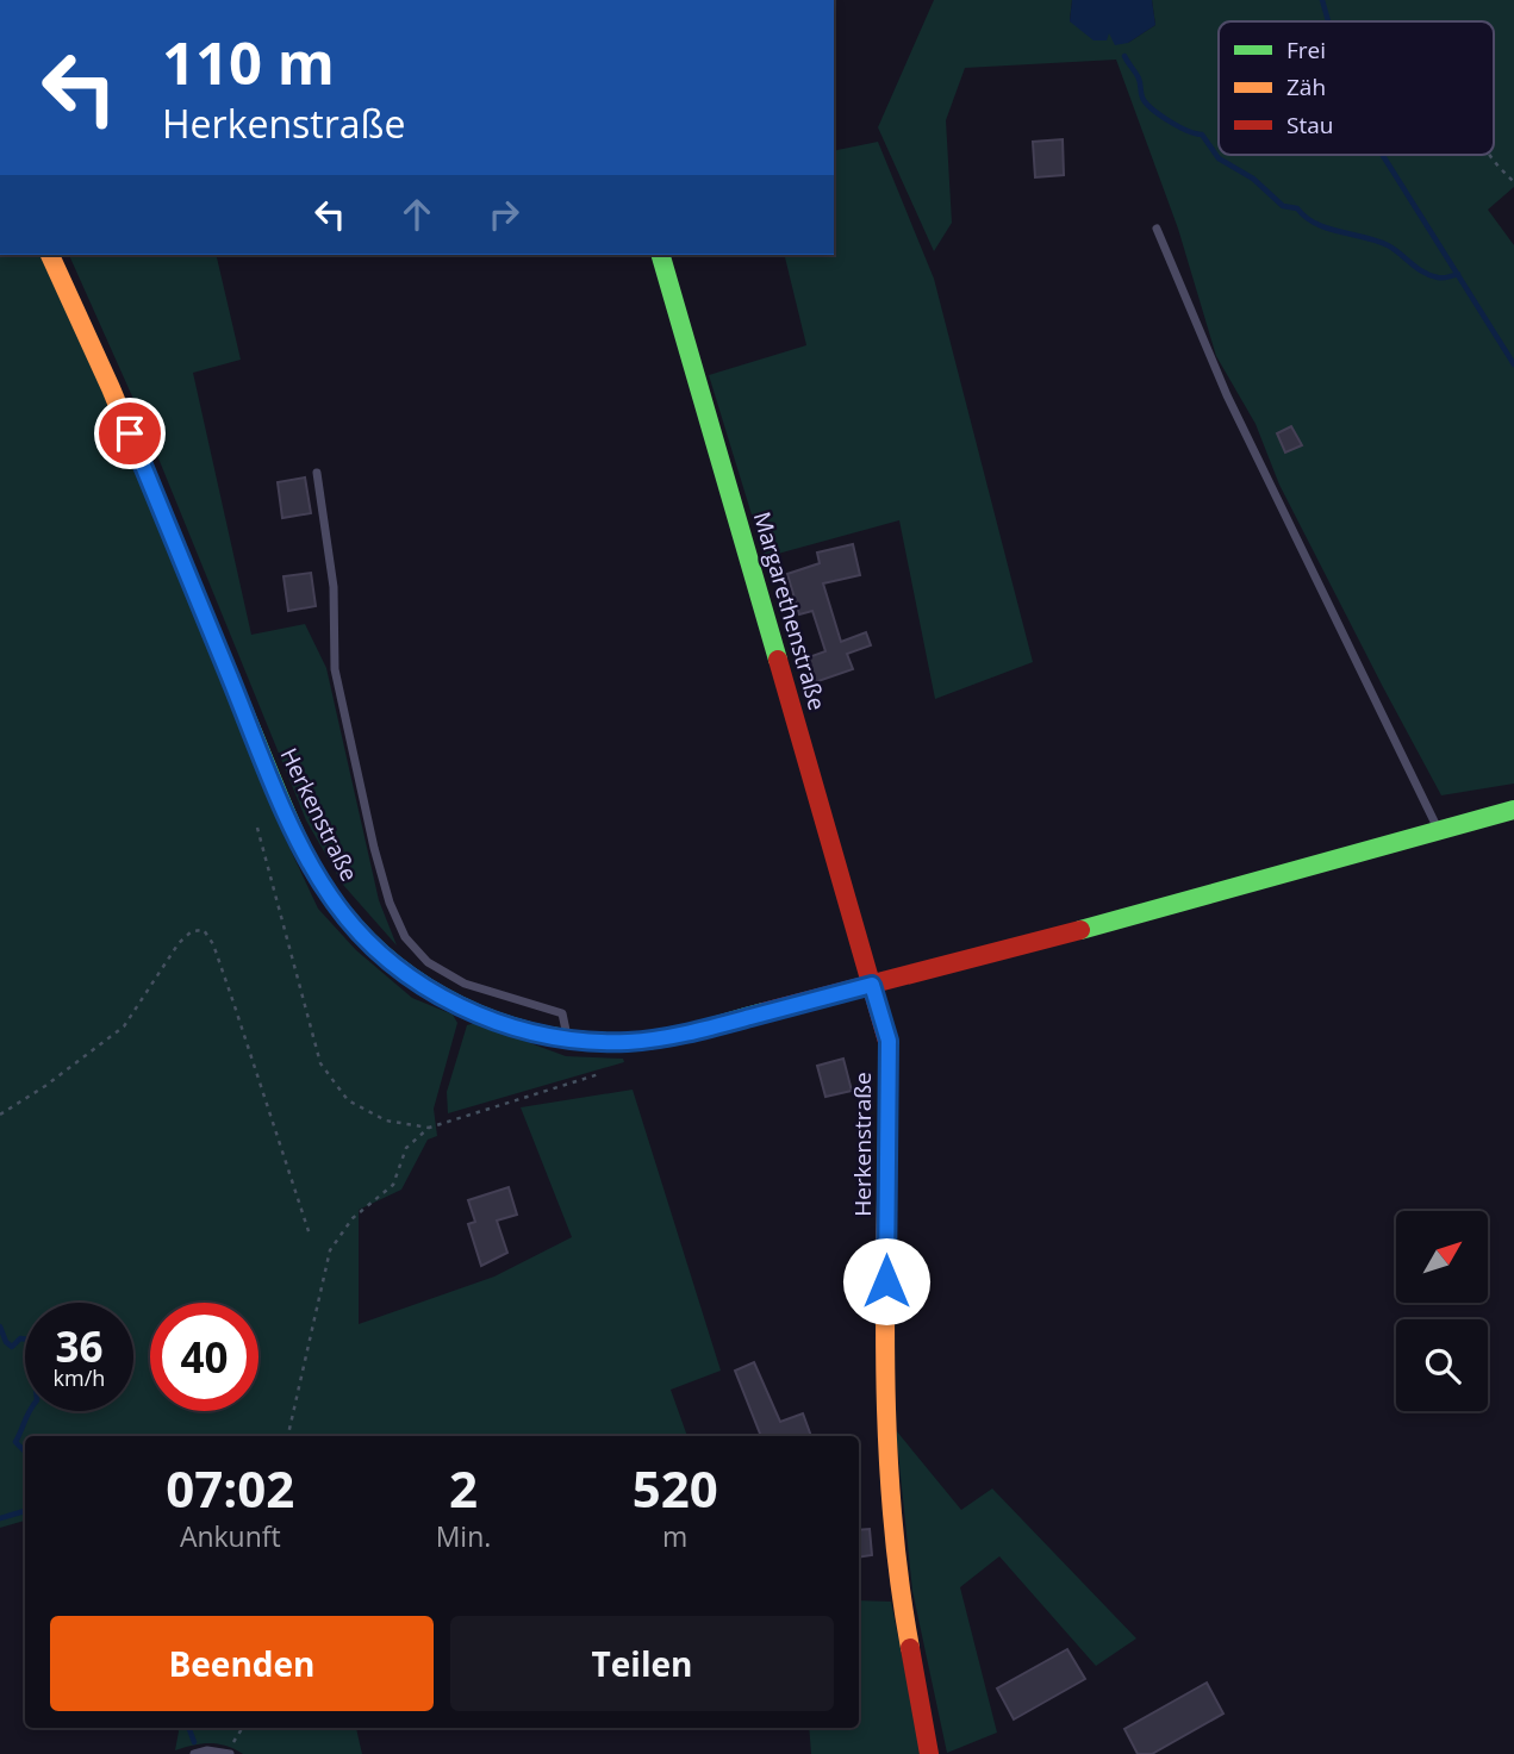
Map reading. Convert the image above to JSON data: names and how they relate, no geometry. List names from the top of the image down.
{
  "streets": {
    "main road": ["Margarethenstraße", "Herkenstraße"]
  },
  "crossings": [
    ["Margarethenstraße", "Herkenstraße"]
  ],
  "legend": ["Frei", "Zäh", "Stau"],
  "north": "top right",
  "page": {
    "turn": ["110 m", "Herkenstraße"],
    "speed": "36 km/h",
    "limit": "40",
    "eta": [
      "07:02",
      "Ankunft",
      "2",
      "Min.",
      "520",
      "m"
    ],
    "buttons": ["Beenden", "Teilen"]
  }
}
